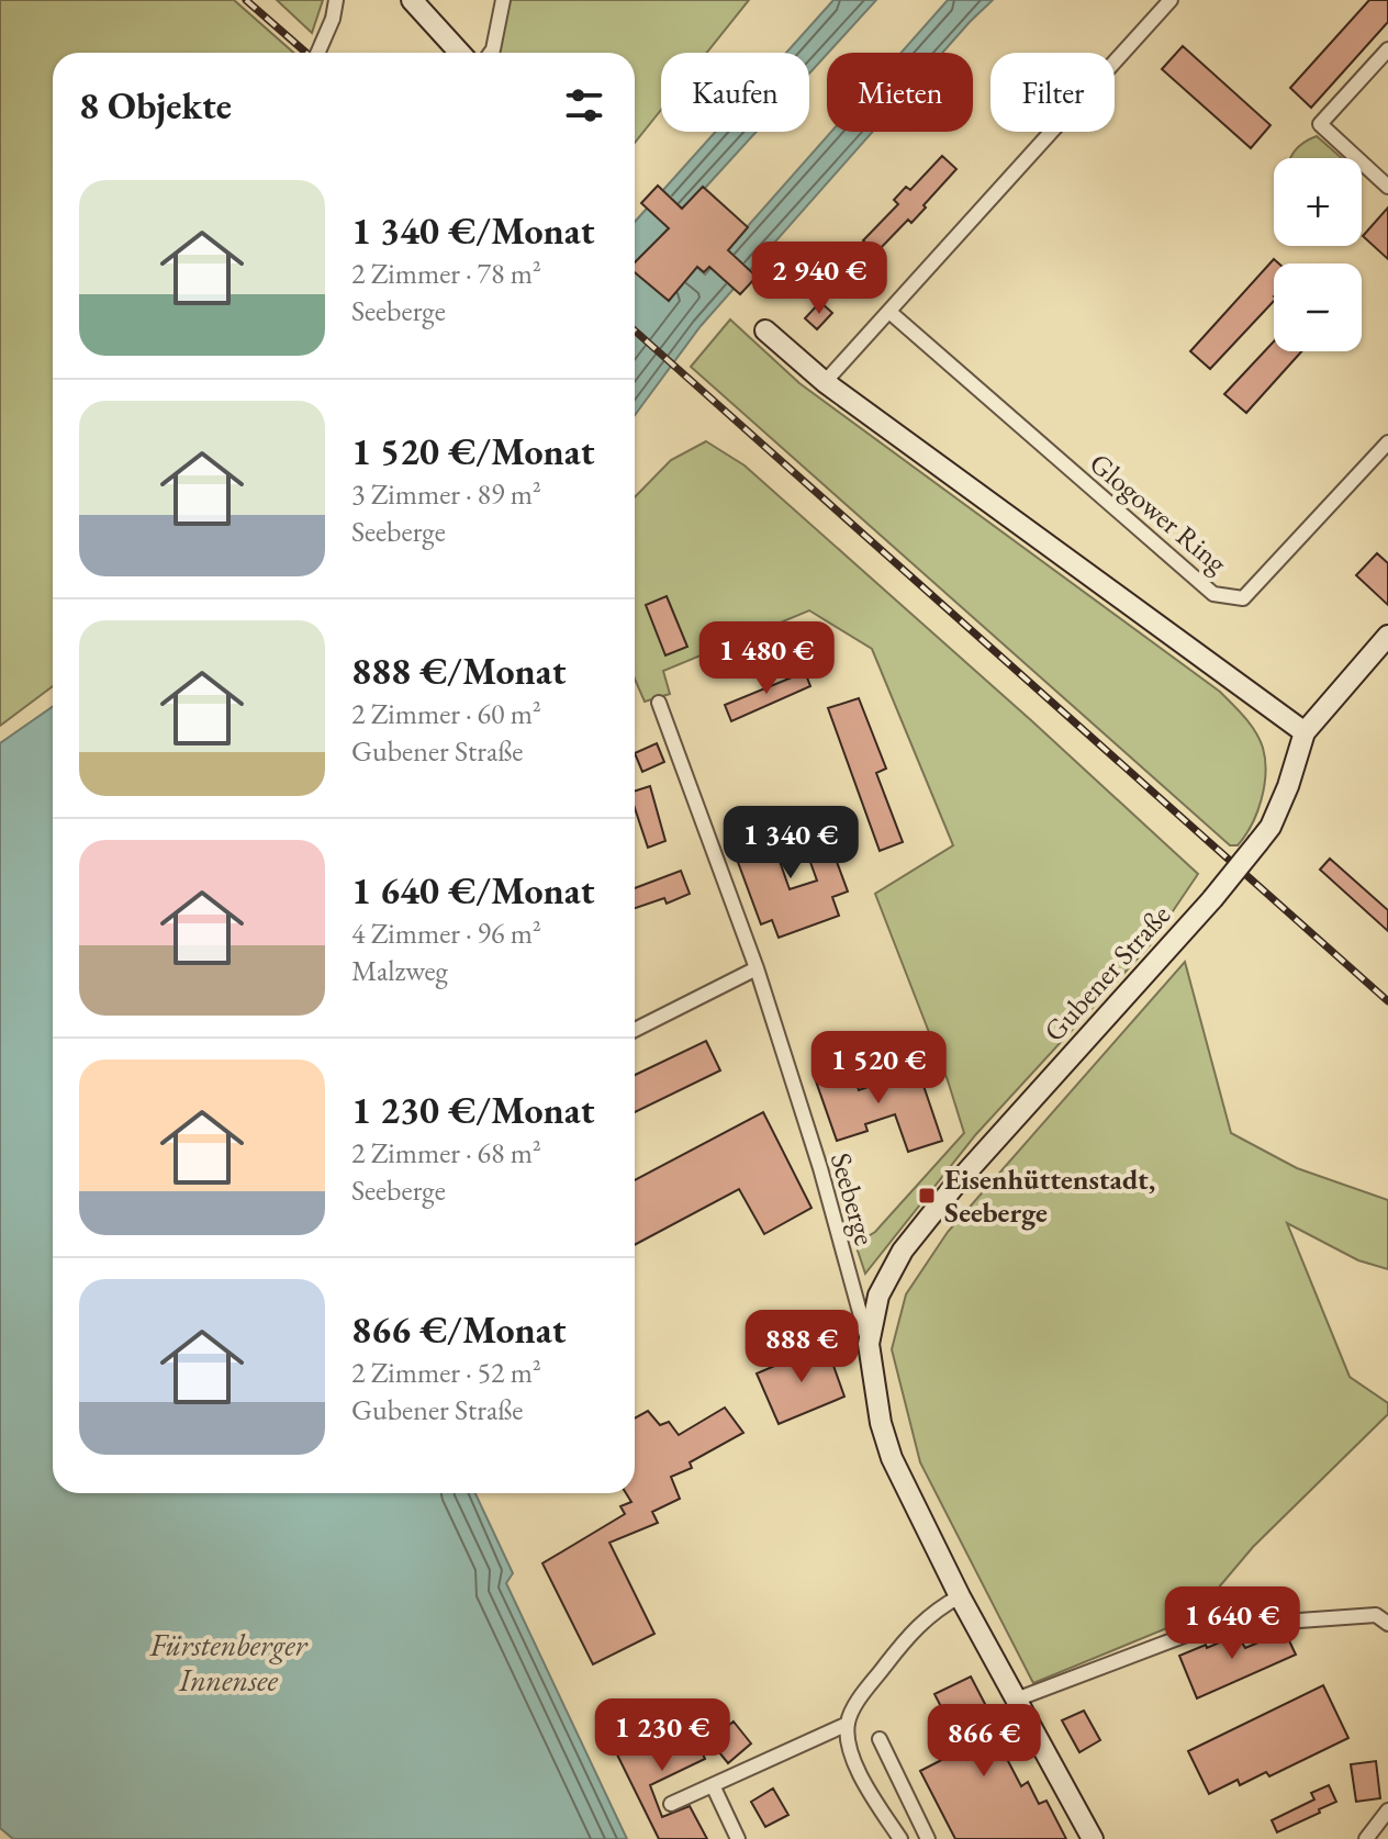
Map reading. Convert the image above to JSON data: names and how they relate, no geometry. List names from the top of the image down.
{
  "streets": {
    "main road": ["Gubener Straße"],
    "street": ["Glogower Ring", "Seeberge"]
  },
  "crossings": [
    ["Gubener Straße", "Seeberge"]
  ],
  "water": ["Fürstenberger Innensee"],
  "places": {
    "transit": ["Eisenhüttenstadt, Seeberge"]
  },
  "page": {
    "chip": ["Kaufen", "Mieten", "Filter"],
    "heading": "8 Objekte",
    "map_buttons": ["+", "−"],
    "list": [
      {
        "name": "1 340 €/Monat",
        "note": "2 Zimmer · 78 m² · Seeberge"
      },
      {
        "name": "1 520 €/Monat",
        "note": "3 Zimmer · 89 m² · Seeberge"
      },
      {
        "name": "888 €/Monat",
        "note": "2 Zimmer · 60 m² · Gubener Straße"
      },
      {
        "name": "1 640 €/Monat",
        "note": "4 Zimmer · 96 m² · Malzweg"
      },
      {
        "name": "1 230 €/Monat",
        "note": "2 Zimmer · 68 m² · Seeberge"
      },
      {
        "name": "866 €/Monat",
        "note": "2 Zimmer · 52 m² · Gubener Straße"
      }
    ],
    "price": [
      "2 940 €",
      "1 480 €",
      "1 340 €",
      "1 520 €",
      "888 €",
      "1 640 €",
      "1 230 €",
      "866 €"
    ]
  }
}
